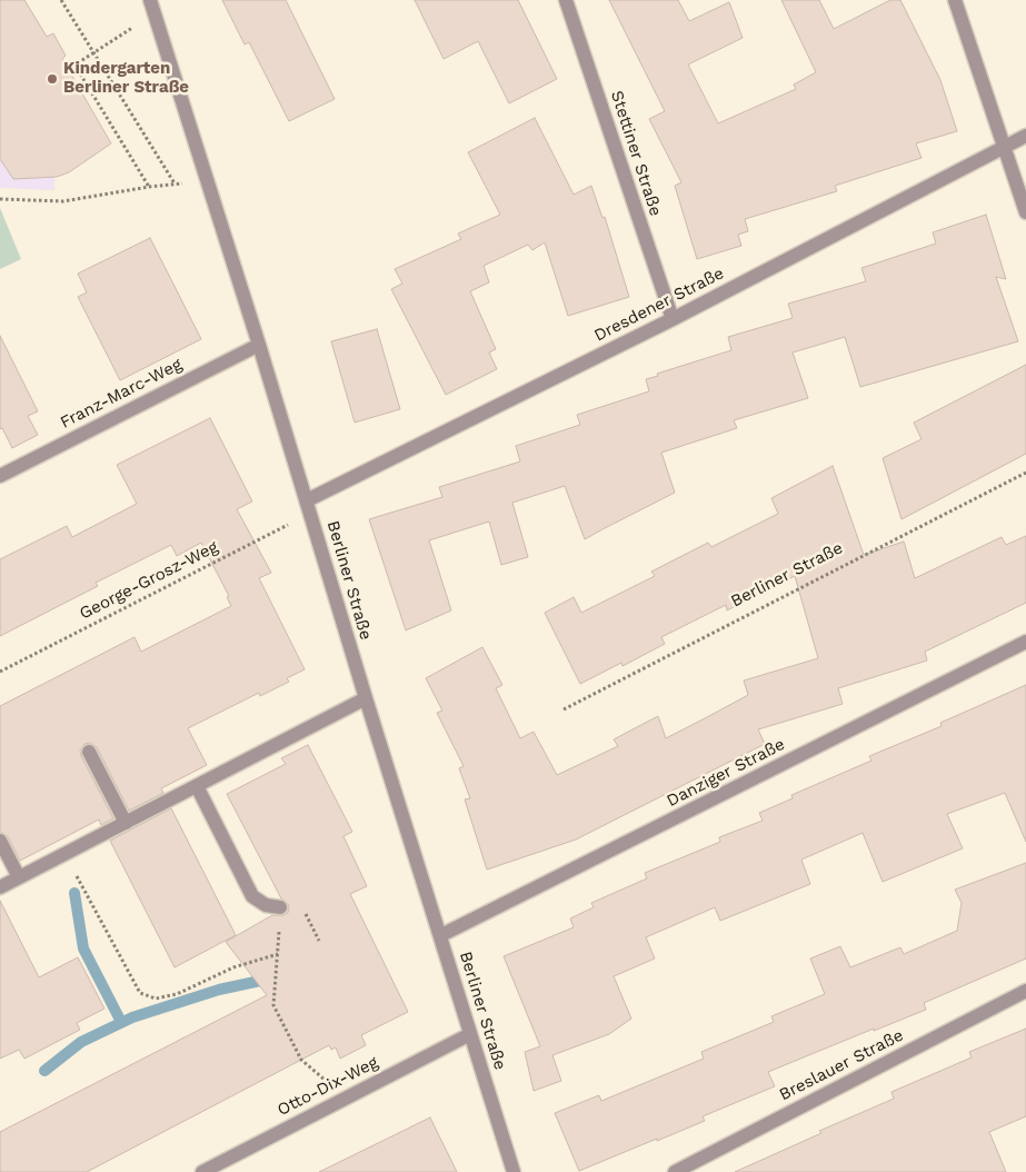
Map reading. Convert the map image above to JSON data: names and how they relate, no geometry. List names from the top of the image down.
{
  "streets": {
    "street": [
      "Stettiner Straße",
      "Dresdener Straße",
      "Franz-Marc-Weg",
      "Berliner Straße",
      "Danziger Straße",
      "Breslauer Straße",
      "Otto-Dix-Weg"
    ],
    "path": ["George-Grosz-Weg"]
  },
  "crossings": [
    ["Stettiner Straße", "Dresdener Straße"],
    ["Dresdener Straße", "Berliner Straße"],
    ["Dresdener Straße", "George-Grosz-Weg"],
    ["Franz-Marc-Weg", "Berliner Straße"],
    ["Berliner Straße", "George-Grosz-Weg"],
    ["Berliner Straße", "Danziger Straße"],
    ["Berliner Straße", "Otto-Dix-Weg"]
  ],
  "places": ["Kindergarten Berliner Straße"]
}
